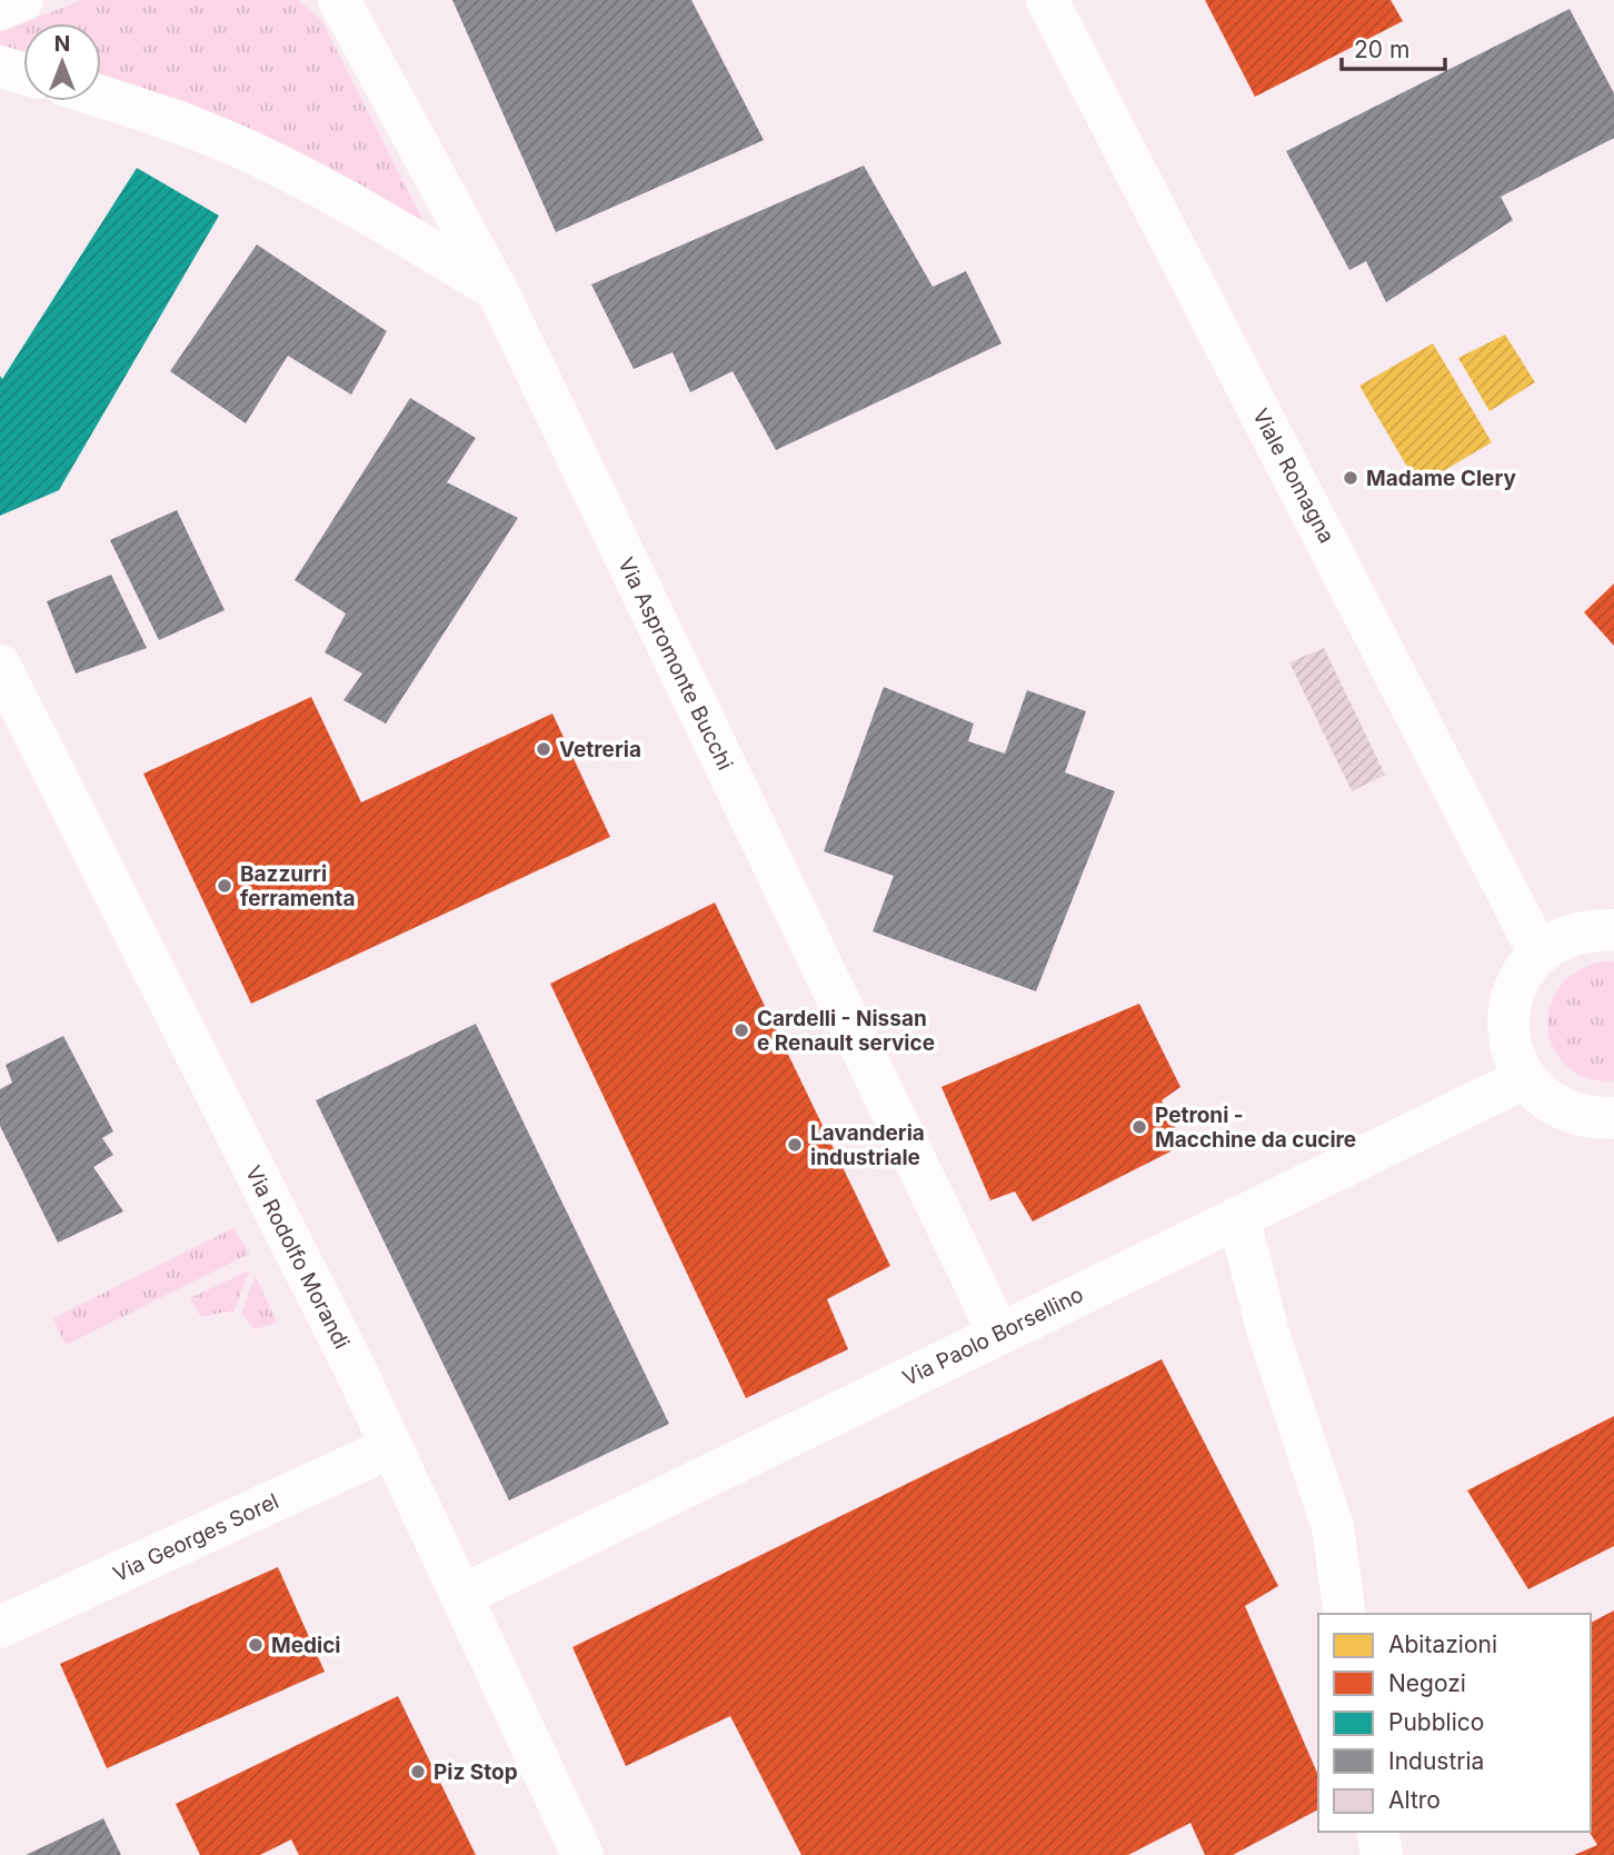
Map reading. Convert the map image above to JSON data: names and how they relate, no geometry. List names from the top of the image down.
{
  "streets": {
    "street": [
      "Viale Romagna",
      "Via Aspromonte Bucchi",
      "Via Rodolfo Morandi",
      "Via Paolo Borsellino",
      "Via Georges Sorel"
    ]
  },
  "crossings": [
    ["Via Aspromonte Bucchi", "Via Paolo Borsellino"],
    ["Via Rodolfo Morandi", "Via Paolo Borsellino"],
    ["Via Rodolfo Morandi", "Via Georges Sorel"]
  ],
  "places": [
    "Madame Clery",
    "Vetreria",
    "Bazzurri ferramenta",
    "Cardelli - Nissan e Renault service",
    "Petroni - Macchine da cucire",
    "Lavanderia industriale",
    "Medici",
    "Piz Stop"
  ],
  "legend": [
    "Abitazioni",
    "Negozi",
    "Pubblico",
    "Industria",
    "Altro"
  ],
  "scale_bar": "20 m",
  "north": "top"
}
